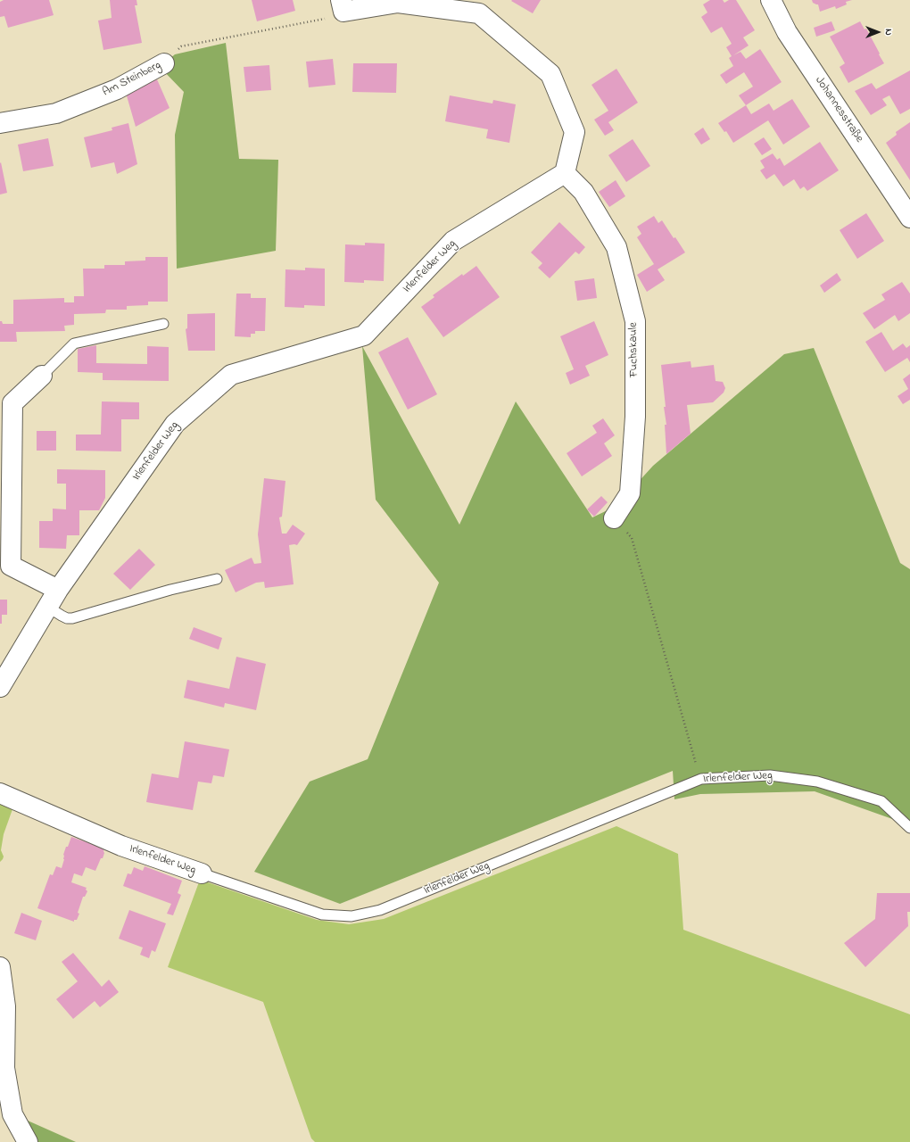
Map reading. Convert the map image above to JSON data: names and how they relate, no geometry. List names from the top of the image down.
{
  "streets": {
    "street": [
      "Am Steinberg",
      "Johannesstraße",
      "Irlenfelder Weg",
      "Fuchskaule"
    ]
  },
  "crossings": [
    ["Irlenfelder Weg", "Fuchskaule"]
  ],
  "north": "right"
}
